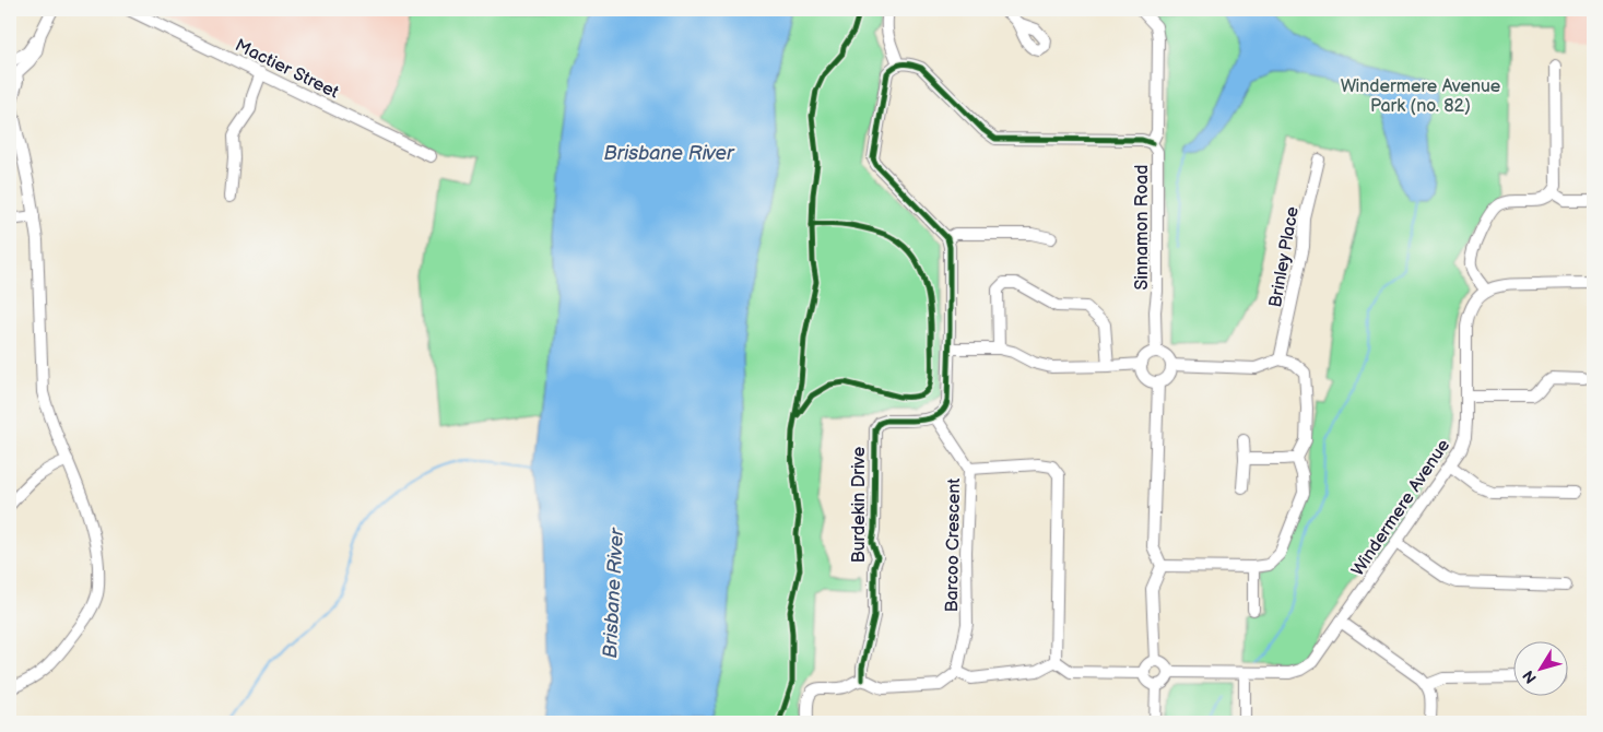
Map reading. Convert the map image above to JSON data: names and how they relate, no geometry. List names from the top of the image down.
{
  "streets": {
    "street": [
      "Mactier Street",
      "Sinnamon Road",
      "Brinley Place",
      "Burdekin Drive",
      "Windermere Avenue",
      "Barcoo Crescent"
    ]
  },
  "water": ["Brisbane River"],
  "parks": ["Windermere Avenue Park (no. 82)"],
  "north": "bottom left"
}
